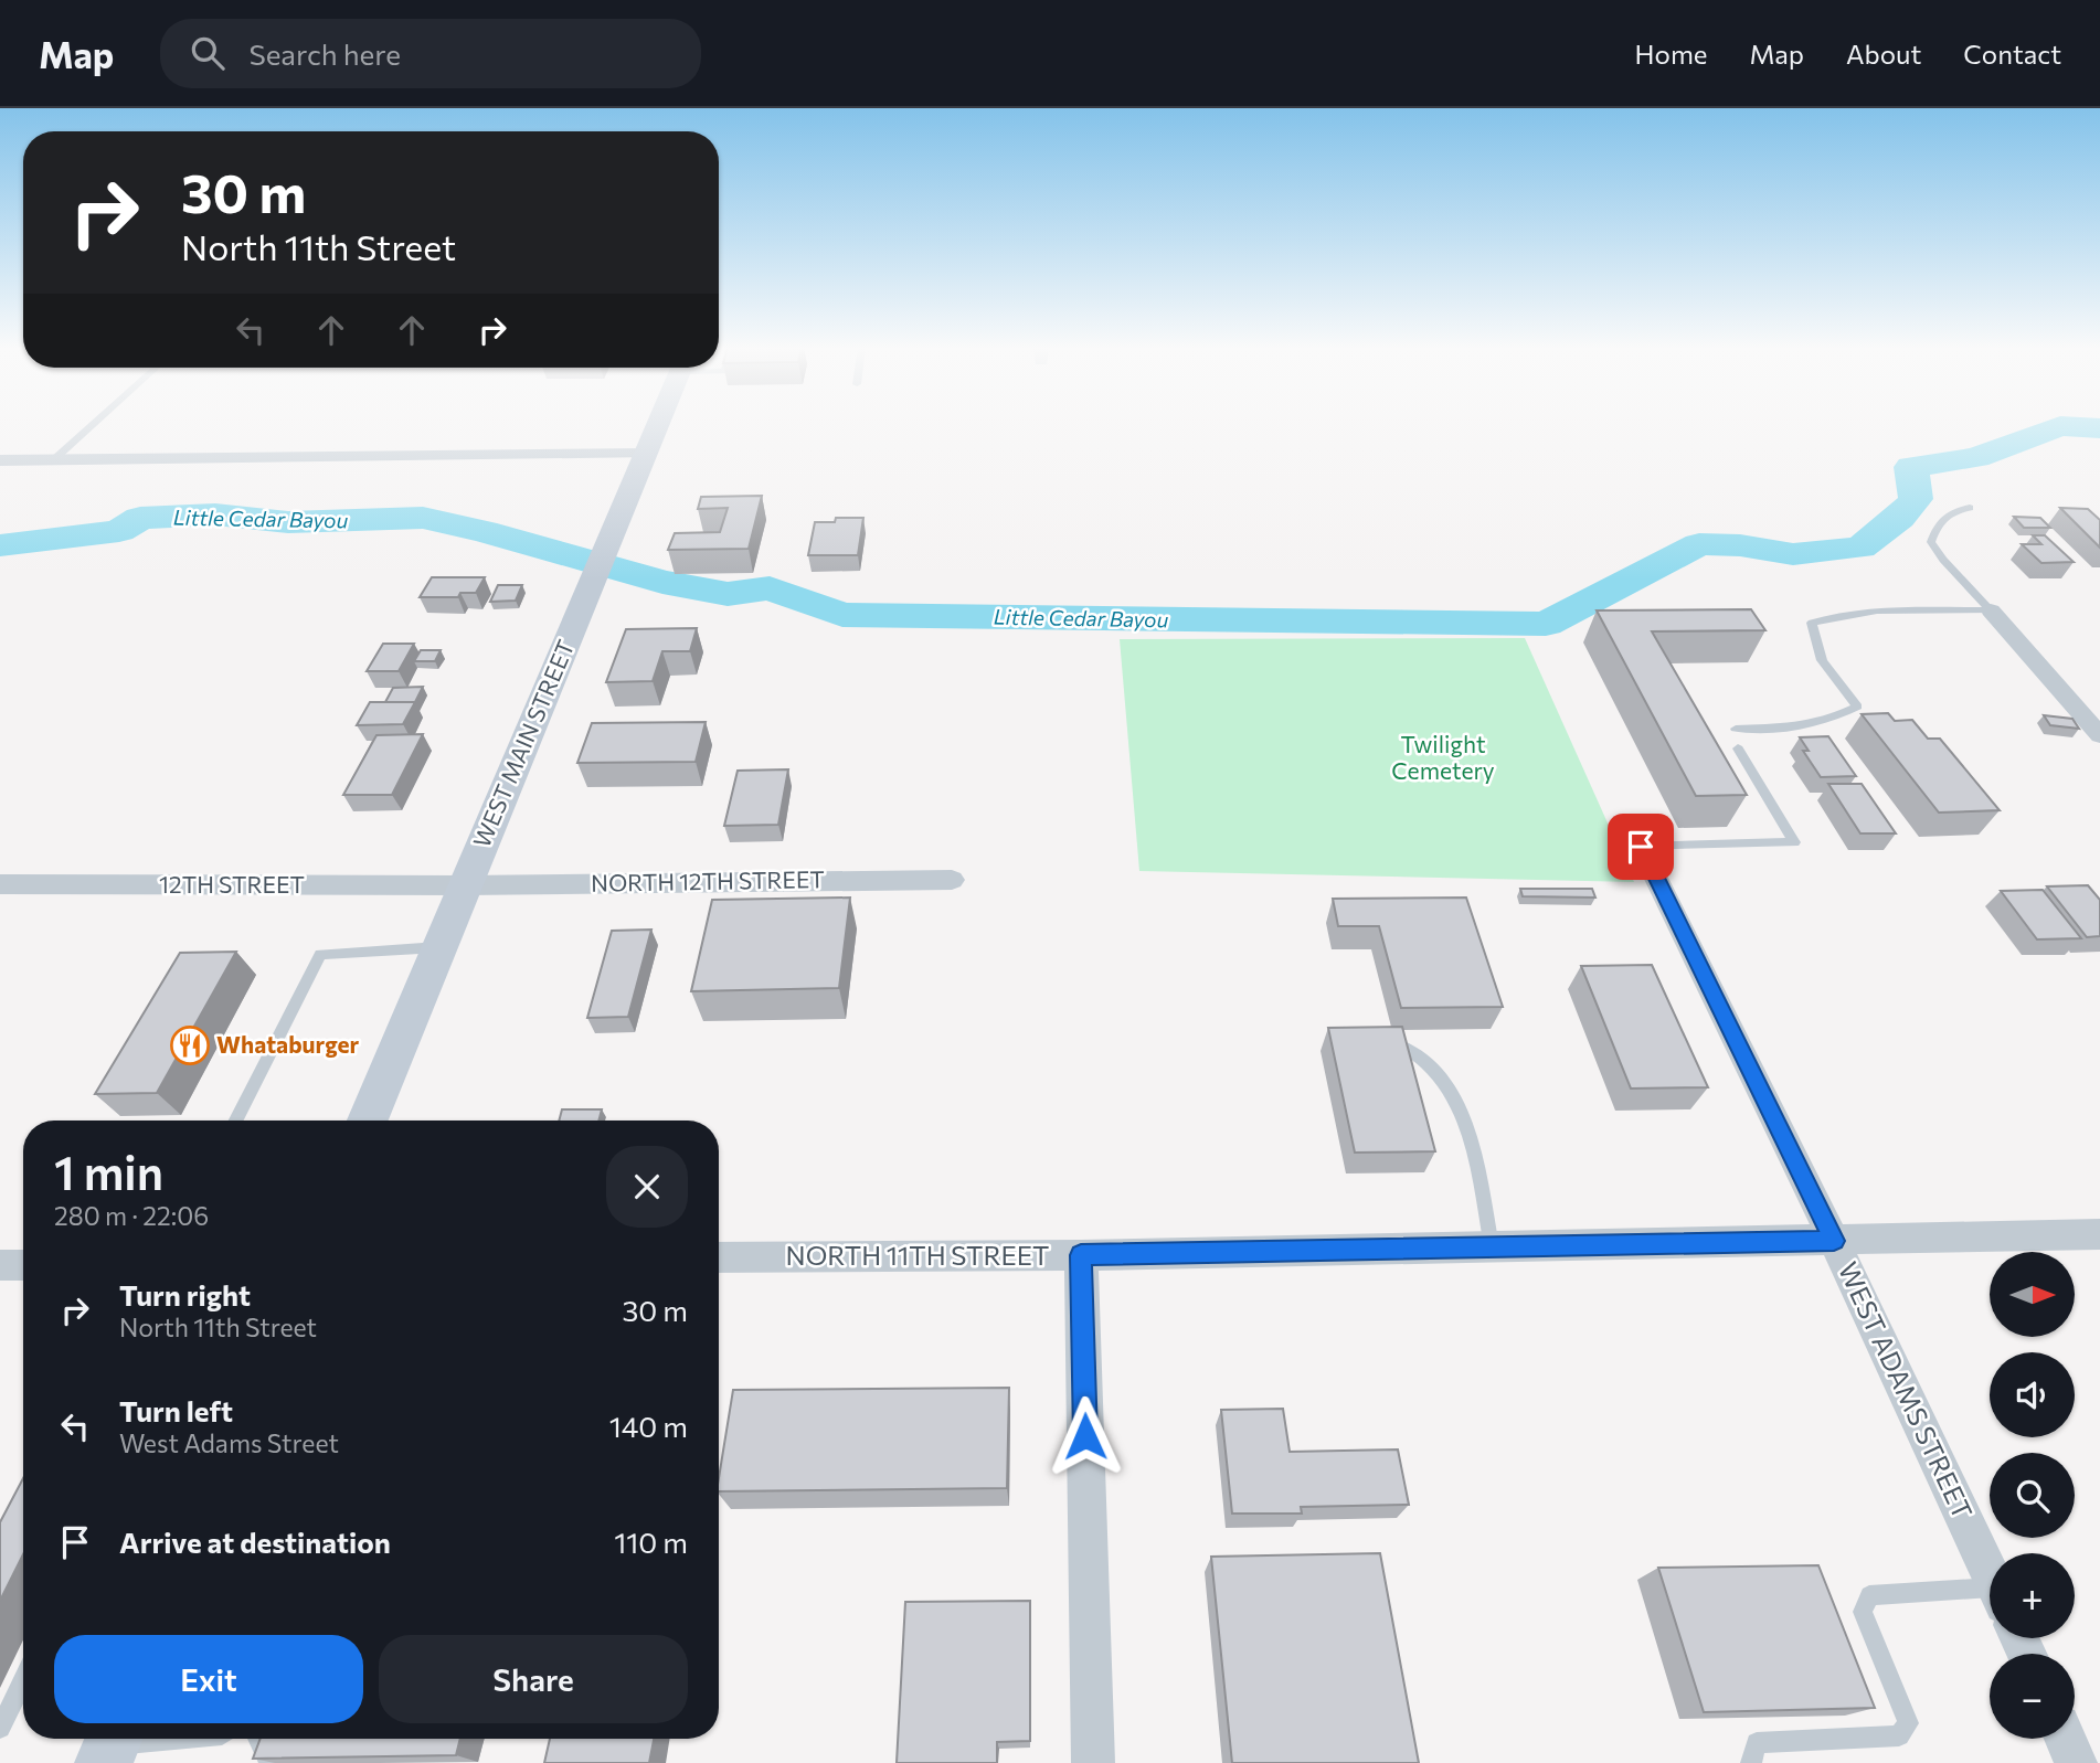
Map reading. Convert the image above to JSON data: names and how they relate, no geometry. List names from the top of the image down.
{
  "streets": {
    "main road": ["WEST MAIN STREET"],
    "street": [
      "NORTH 12TH STREET",
      "12TH STREET",
      "NORTH 11TH STREET",
      "WEST ADAMS STREET"
    ]
  },
  "crossings": [
    ["WEST MAIN STREET", "NORTH 12TH STREET"],
    ["WEST MAIN STREET", "12TH STREET"],
    ["NORTH 12TH STREET", "12TH STREET"],
    ["NORTH 11TH STREET", "WEST ADAMS STREET"]
  ],
  "water": ["Little Cedar Bayou"],
  "parks": ["Twilight Cemetery"],
  "places": {
    "restaurant": ["Whataburger"]
  },
  "north": "right",
  "page": {
    "header": "Map",
    "search": "Search here",
    "nav": [
      "Home",
      "Map",
      "About",
      "Contact"
    ],
    "turn": ["30 m", "North 11th Street"],
    "heading": ["1 min", "280 m · 22:06"],
    "map_buttons": ["+", "−"],
    "list": [
      {
        "name": "Turn right",
        "note": "North 11th Street",
        "value": "30 m"
      },
      {
        "name": "Turn left",
        "note": "West Adams Street",
        "value": "140 m"
      },
      {
        "name": "Arrive at destination",
        "value": "110 m"
      }
    ],
    "buttons": ["Exit", "Share"]
  }
}
